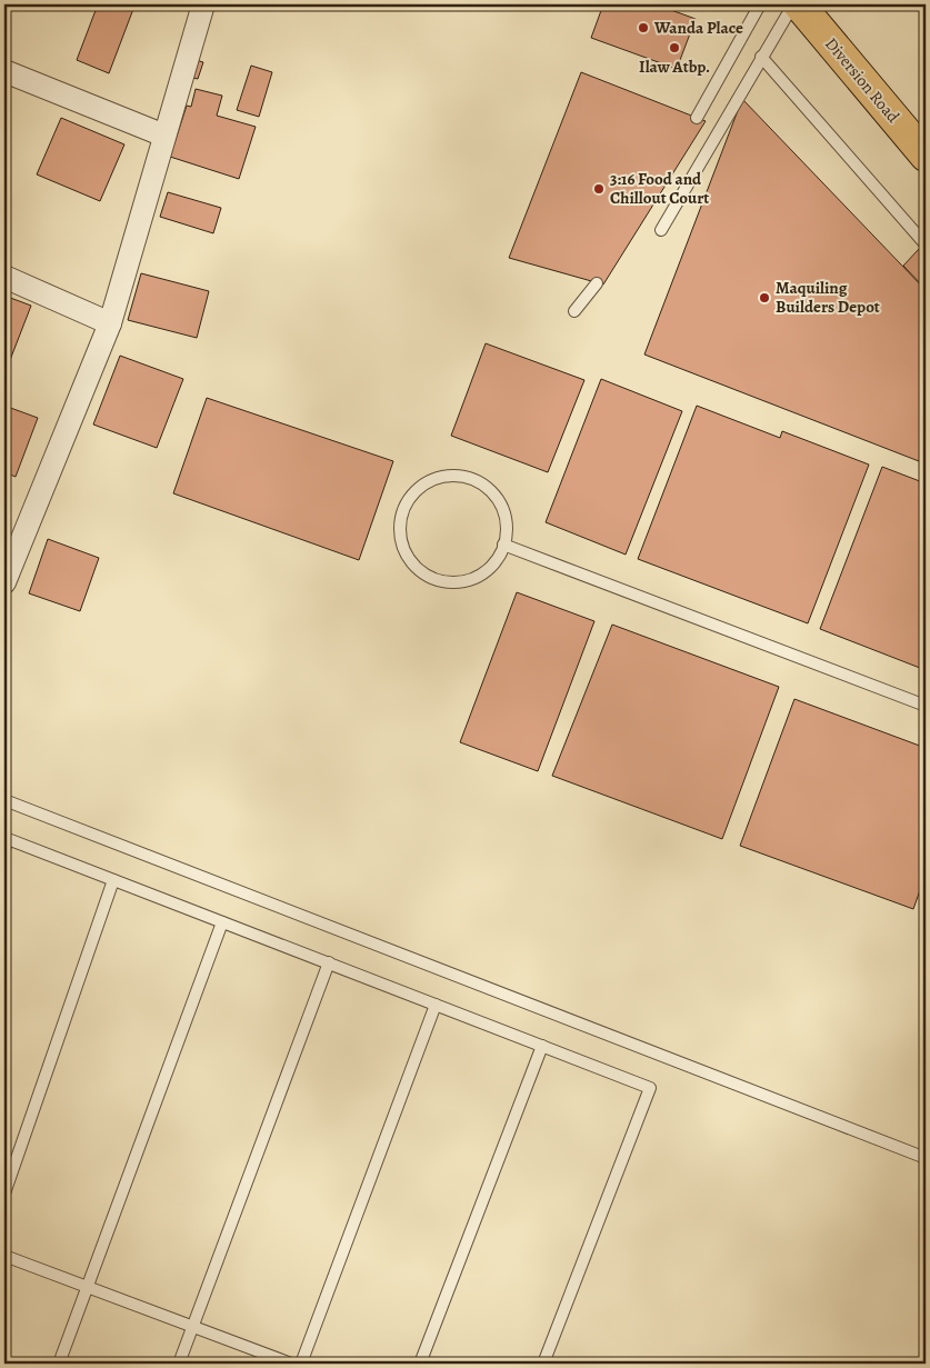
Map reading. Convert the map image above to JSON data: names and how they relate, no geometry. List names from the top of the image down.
{
  "streets": {
    "highway": ["Diversion Road"]
  },
  "places": [
    "Wanda Place",
    "Ilaw Atbp.",
    "3:16 Food and Chillout Court",
    "Maquiling Builders Depot"
  ]
}
